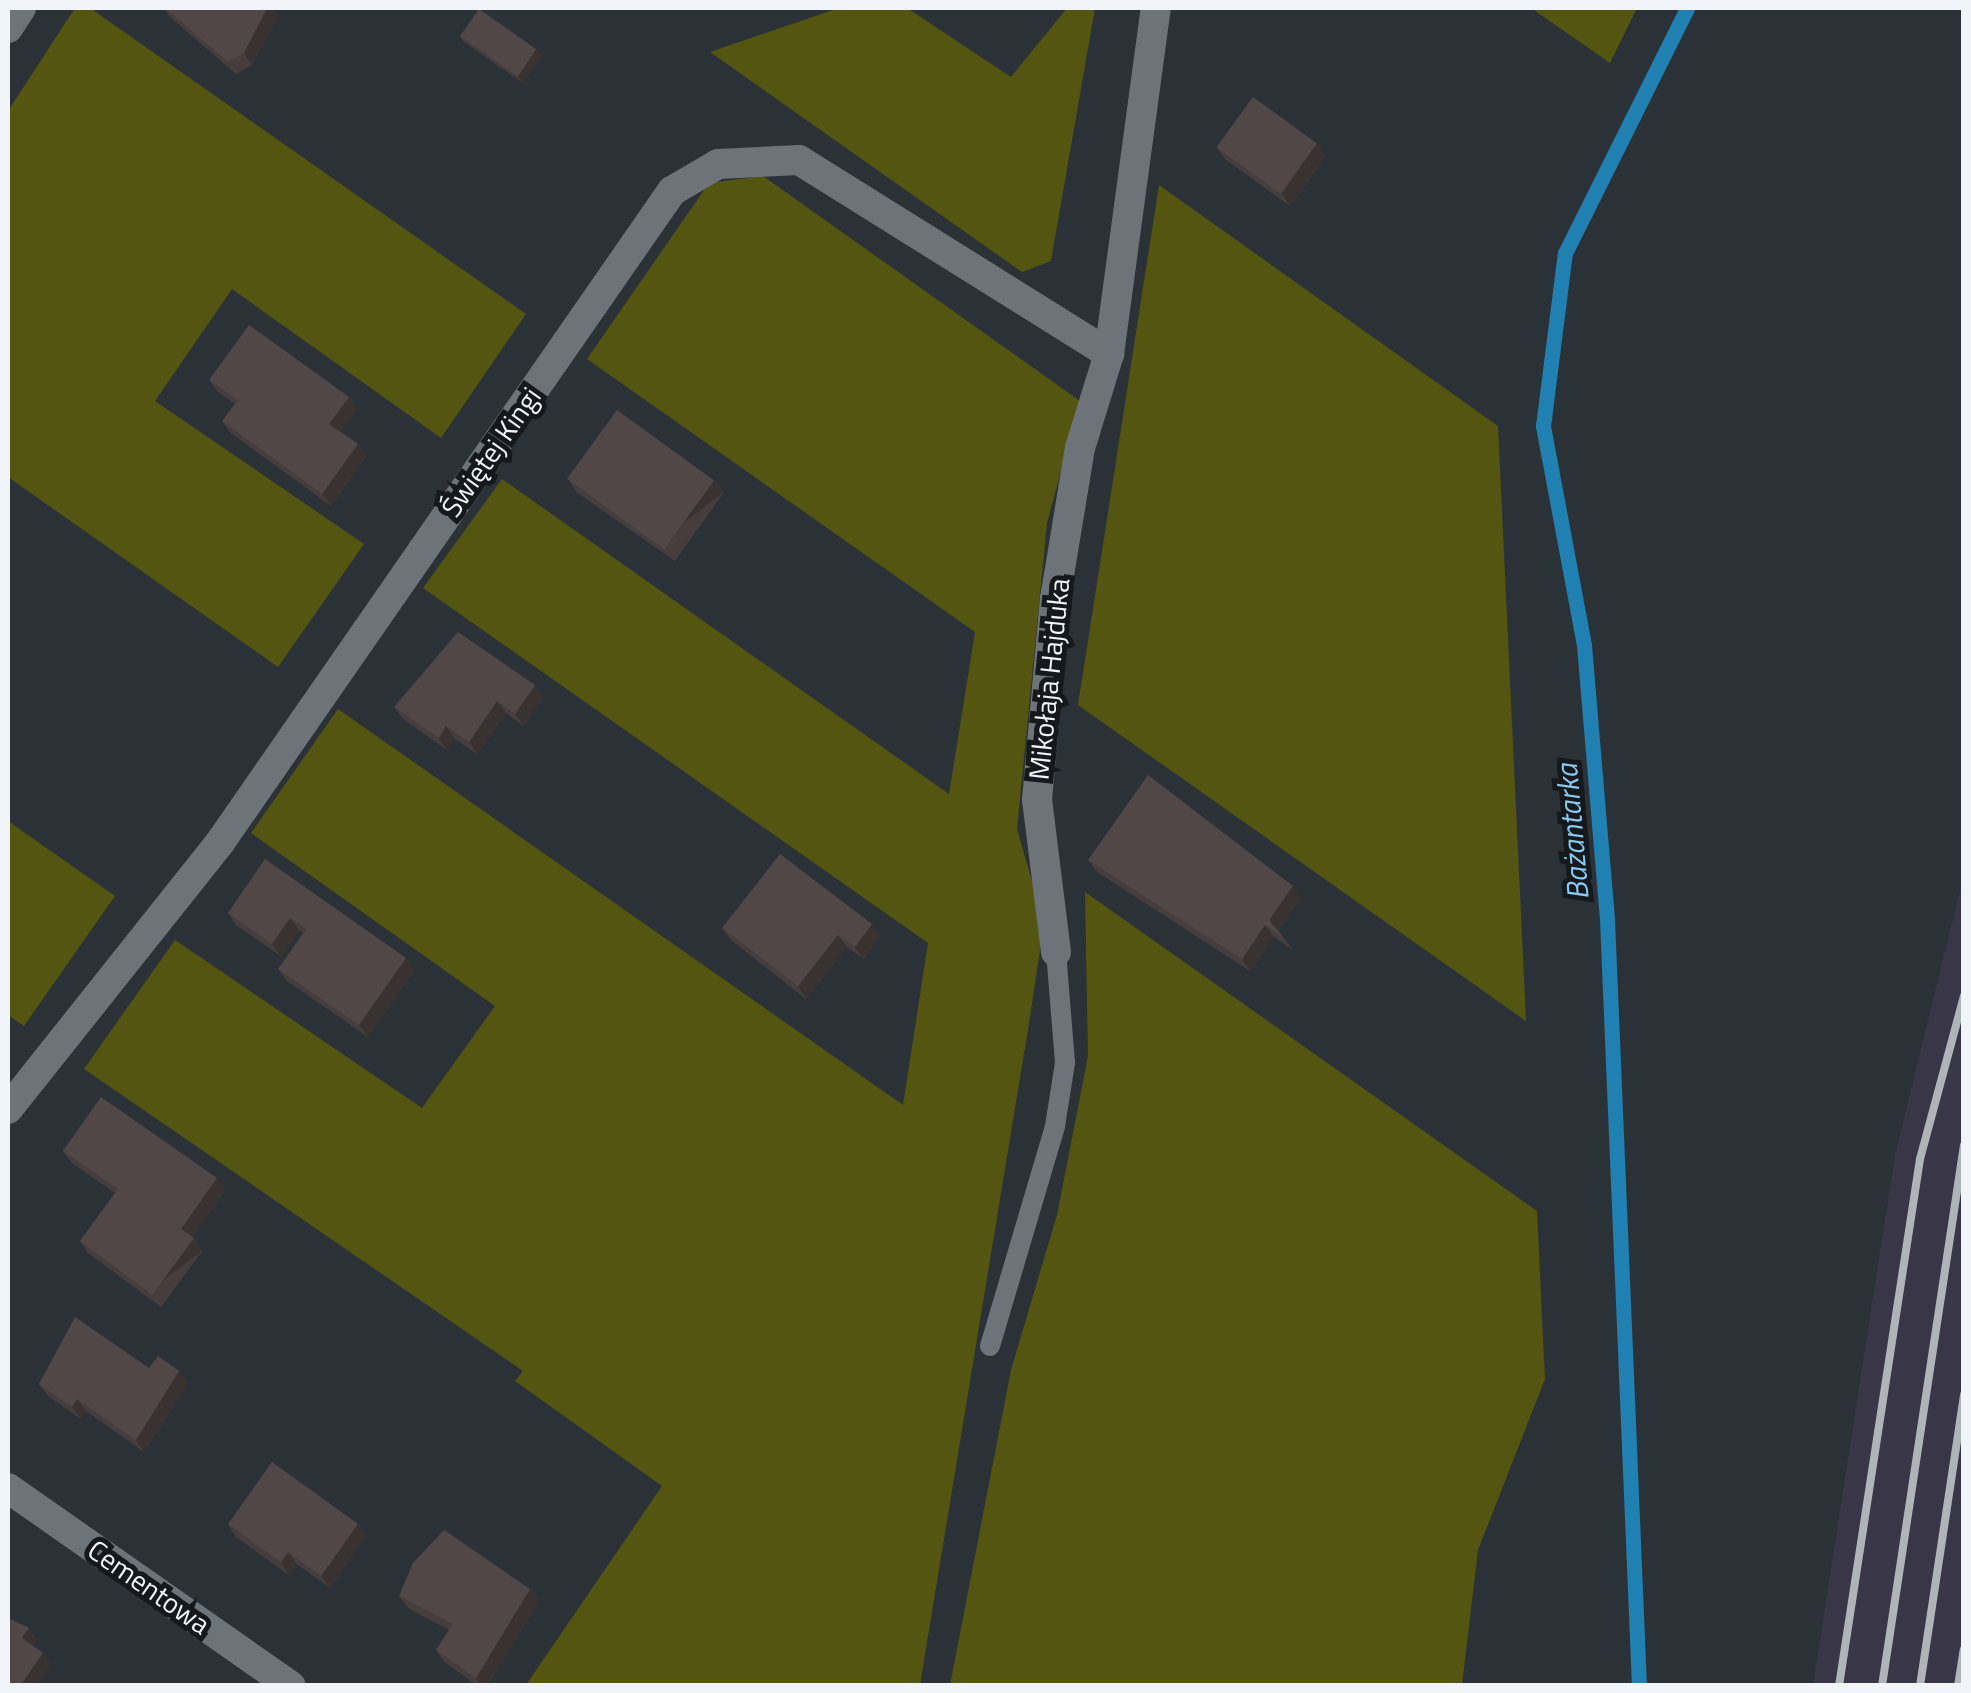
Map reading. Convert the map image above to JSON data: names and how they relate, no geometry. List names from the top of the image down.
{
  "streets": {
    "street": ["Świętej Kingi", "Mikołaja Hajduka", "Cementowa"]
  },
  "crossings": [
    ["Świętej Kingi", "Mikołaja Hajduka"]
  ],
  "water": ["Bażantarka"]
}
